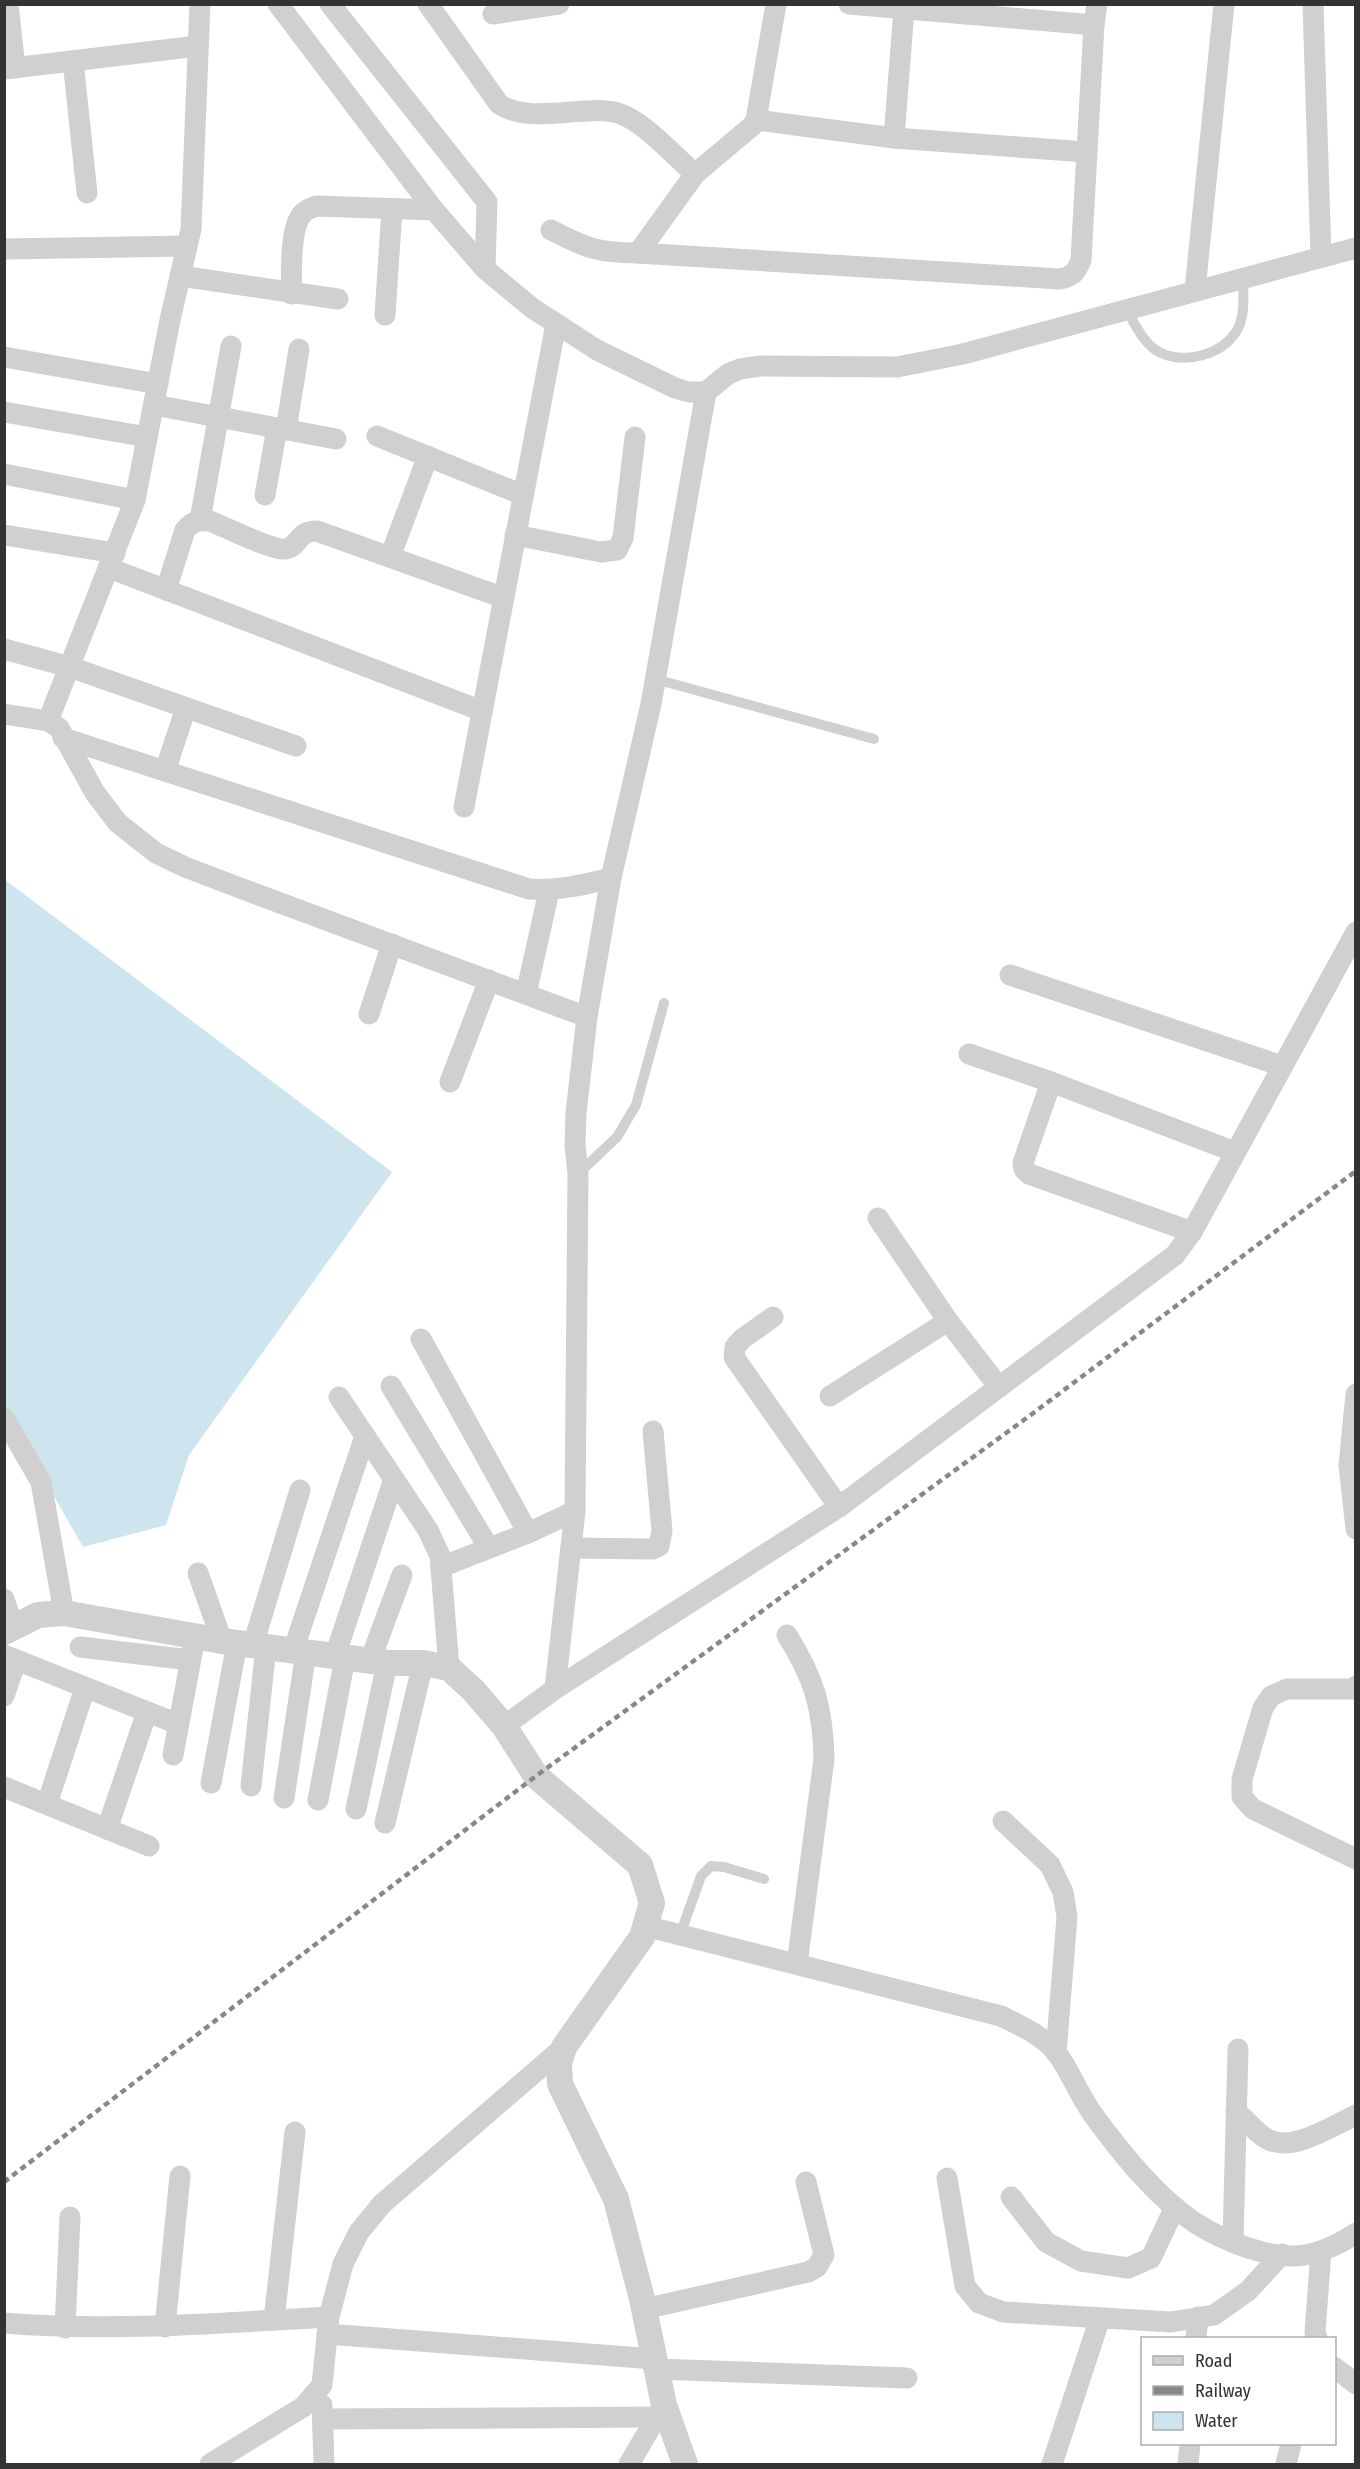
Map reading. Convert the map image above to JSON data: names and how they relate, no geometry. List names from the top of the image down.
{
  "legend": ["Road", "Railway", "Water"]
}
